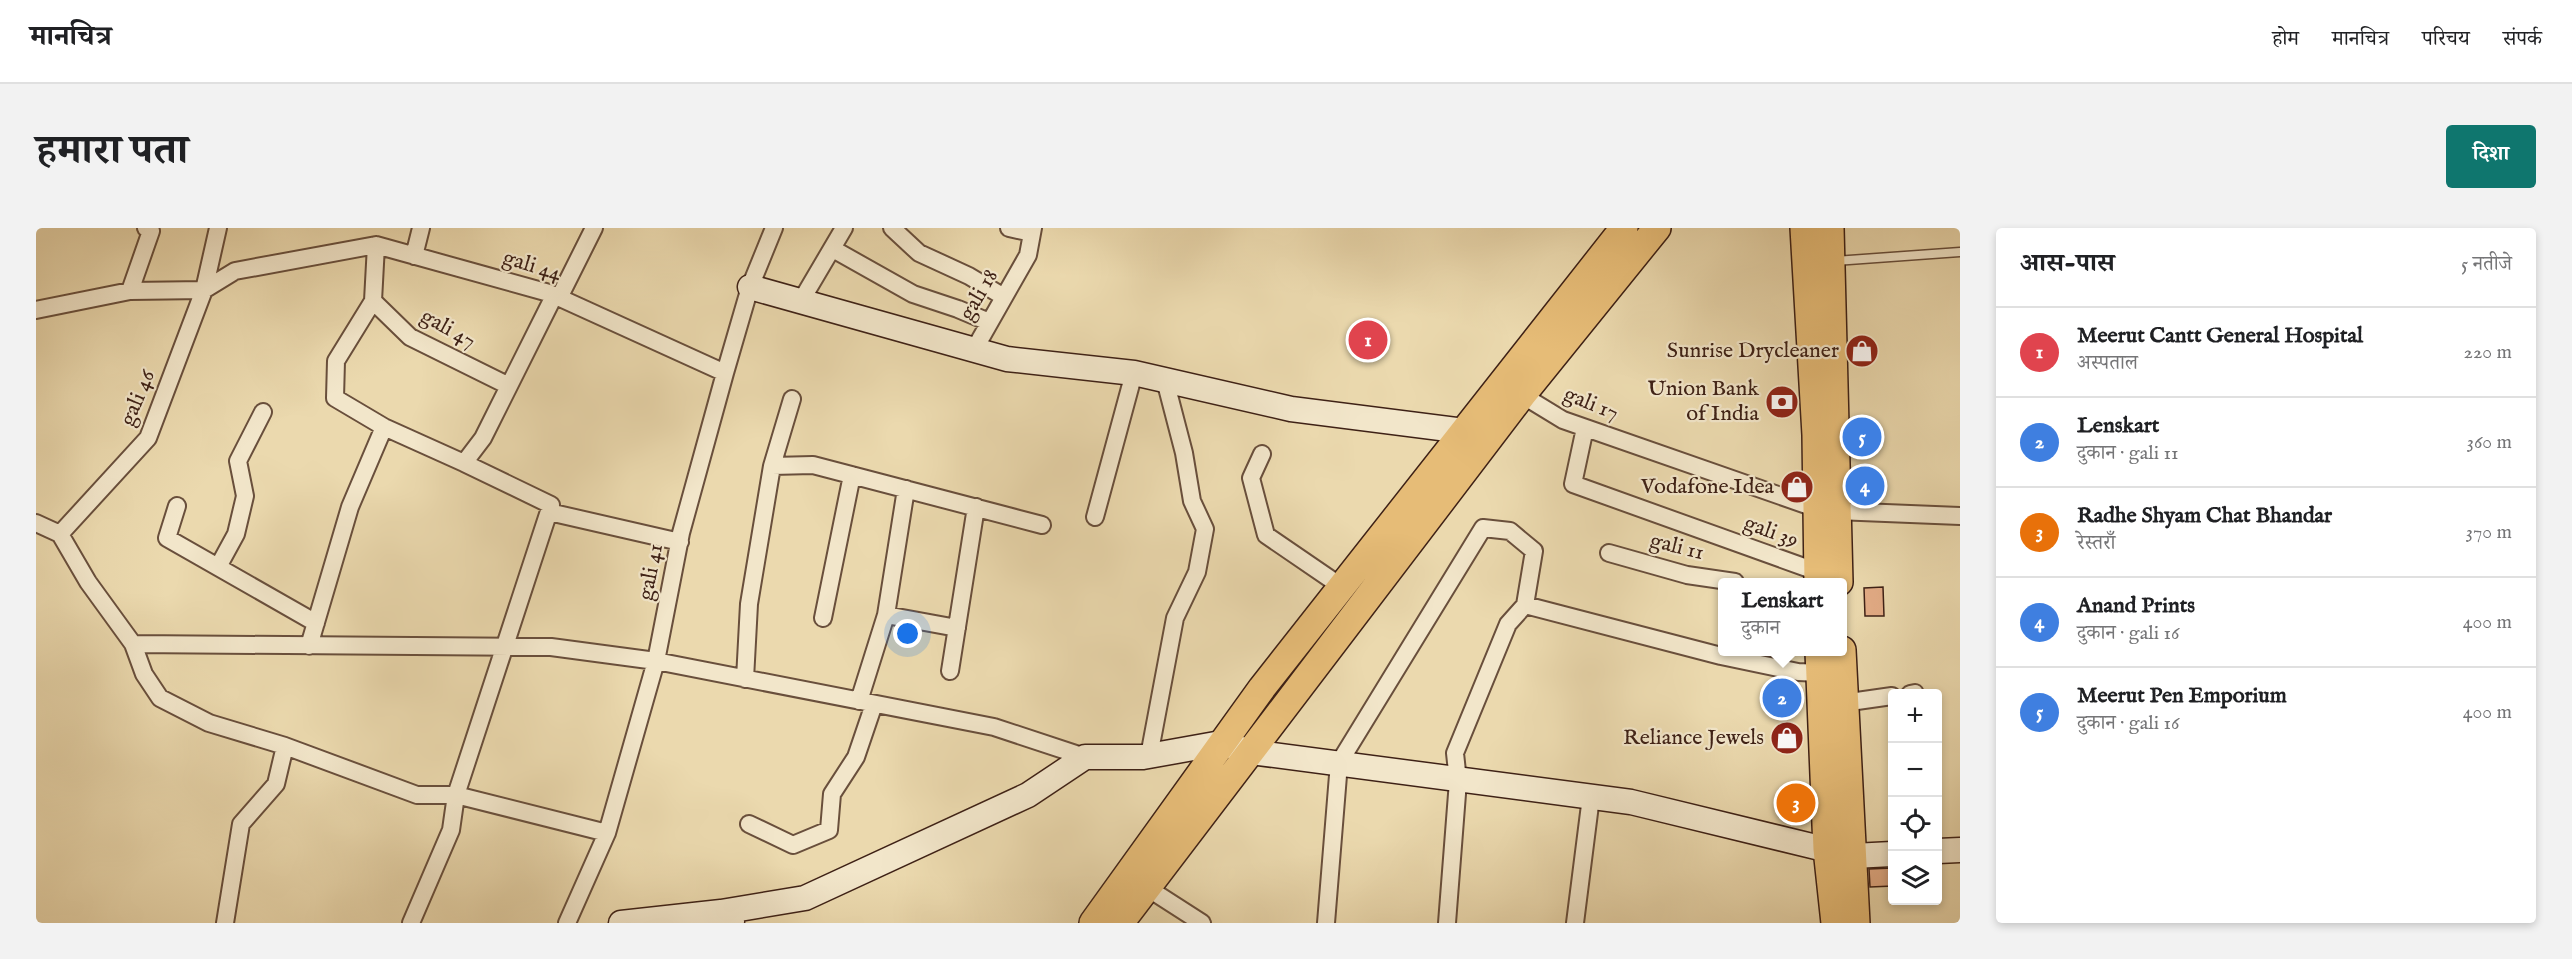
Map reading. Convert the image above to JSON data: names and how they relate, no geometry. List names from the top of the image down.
{
  "streets": {
    "street": [
      "gali 44",
      "gali 18",
      "gali 47",
      "gali 46",
      "gali 17",
      "gali 39",
      "gali 11",
      "gali 41"
    ]
  },
  "crossings": [
    ["gali 44", "gali 46"],
    ["gali 44", "gali 41"],
    ["gali 17", "gali 39"]
  ],
  "places": {
    "shop": ["Sunrise Drycleaner", "Vodafone Idea", "Reliance Jewels"],
    "bank": ["Union Bank of India"]
  },
  "page": {
    "header": "मानचित्र",
    "nav": [
      "होम",
      "मानचित्र",
      "परिचय",
      "संपर्क"
    ],
    "title": "हमारा पता",
    "buttons": "दिशा",
    "heading": ["आस-पास", "5 नतीजे"],
    "list": [
      {
        "mark": "1",
        "name": "Meerut Cantt General Hospital",
        "note": "अस्पताल",
        "value": "220 m"
      },
      {
        "mark": "2",
        "name": "Lenskart",
        "note": "दुकान · gali 11",
        "value": "360 m"
      },
      {
        "mark": "3",
        "name": "Radhe Shyam Chat Bhandar",
        "note": "रेस्तराँ",
        "value": "370 m"
      },
      {
        "mark": "4",
        "name": "Anand Prints",
        "note": "दुकान · gali 16",
        "value": "400 m"
      },
      {
        "mark": "5",
        "name": "Meerut Pen Emporium",
        "note": "दुकान · gali 16",
        "value": "400 m"
      }
    ],
    "pins": [
      "1",
      "5",
      "4",
      "2",
      "3"
    ],
    "popup": ["Lenskart", "दुकान"],
    "map_buttons": ["+", "−"]
  }
}
